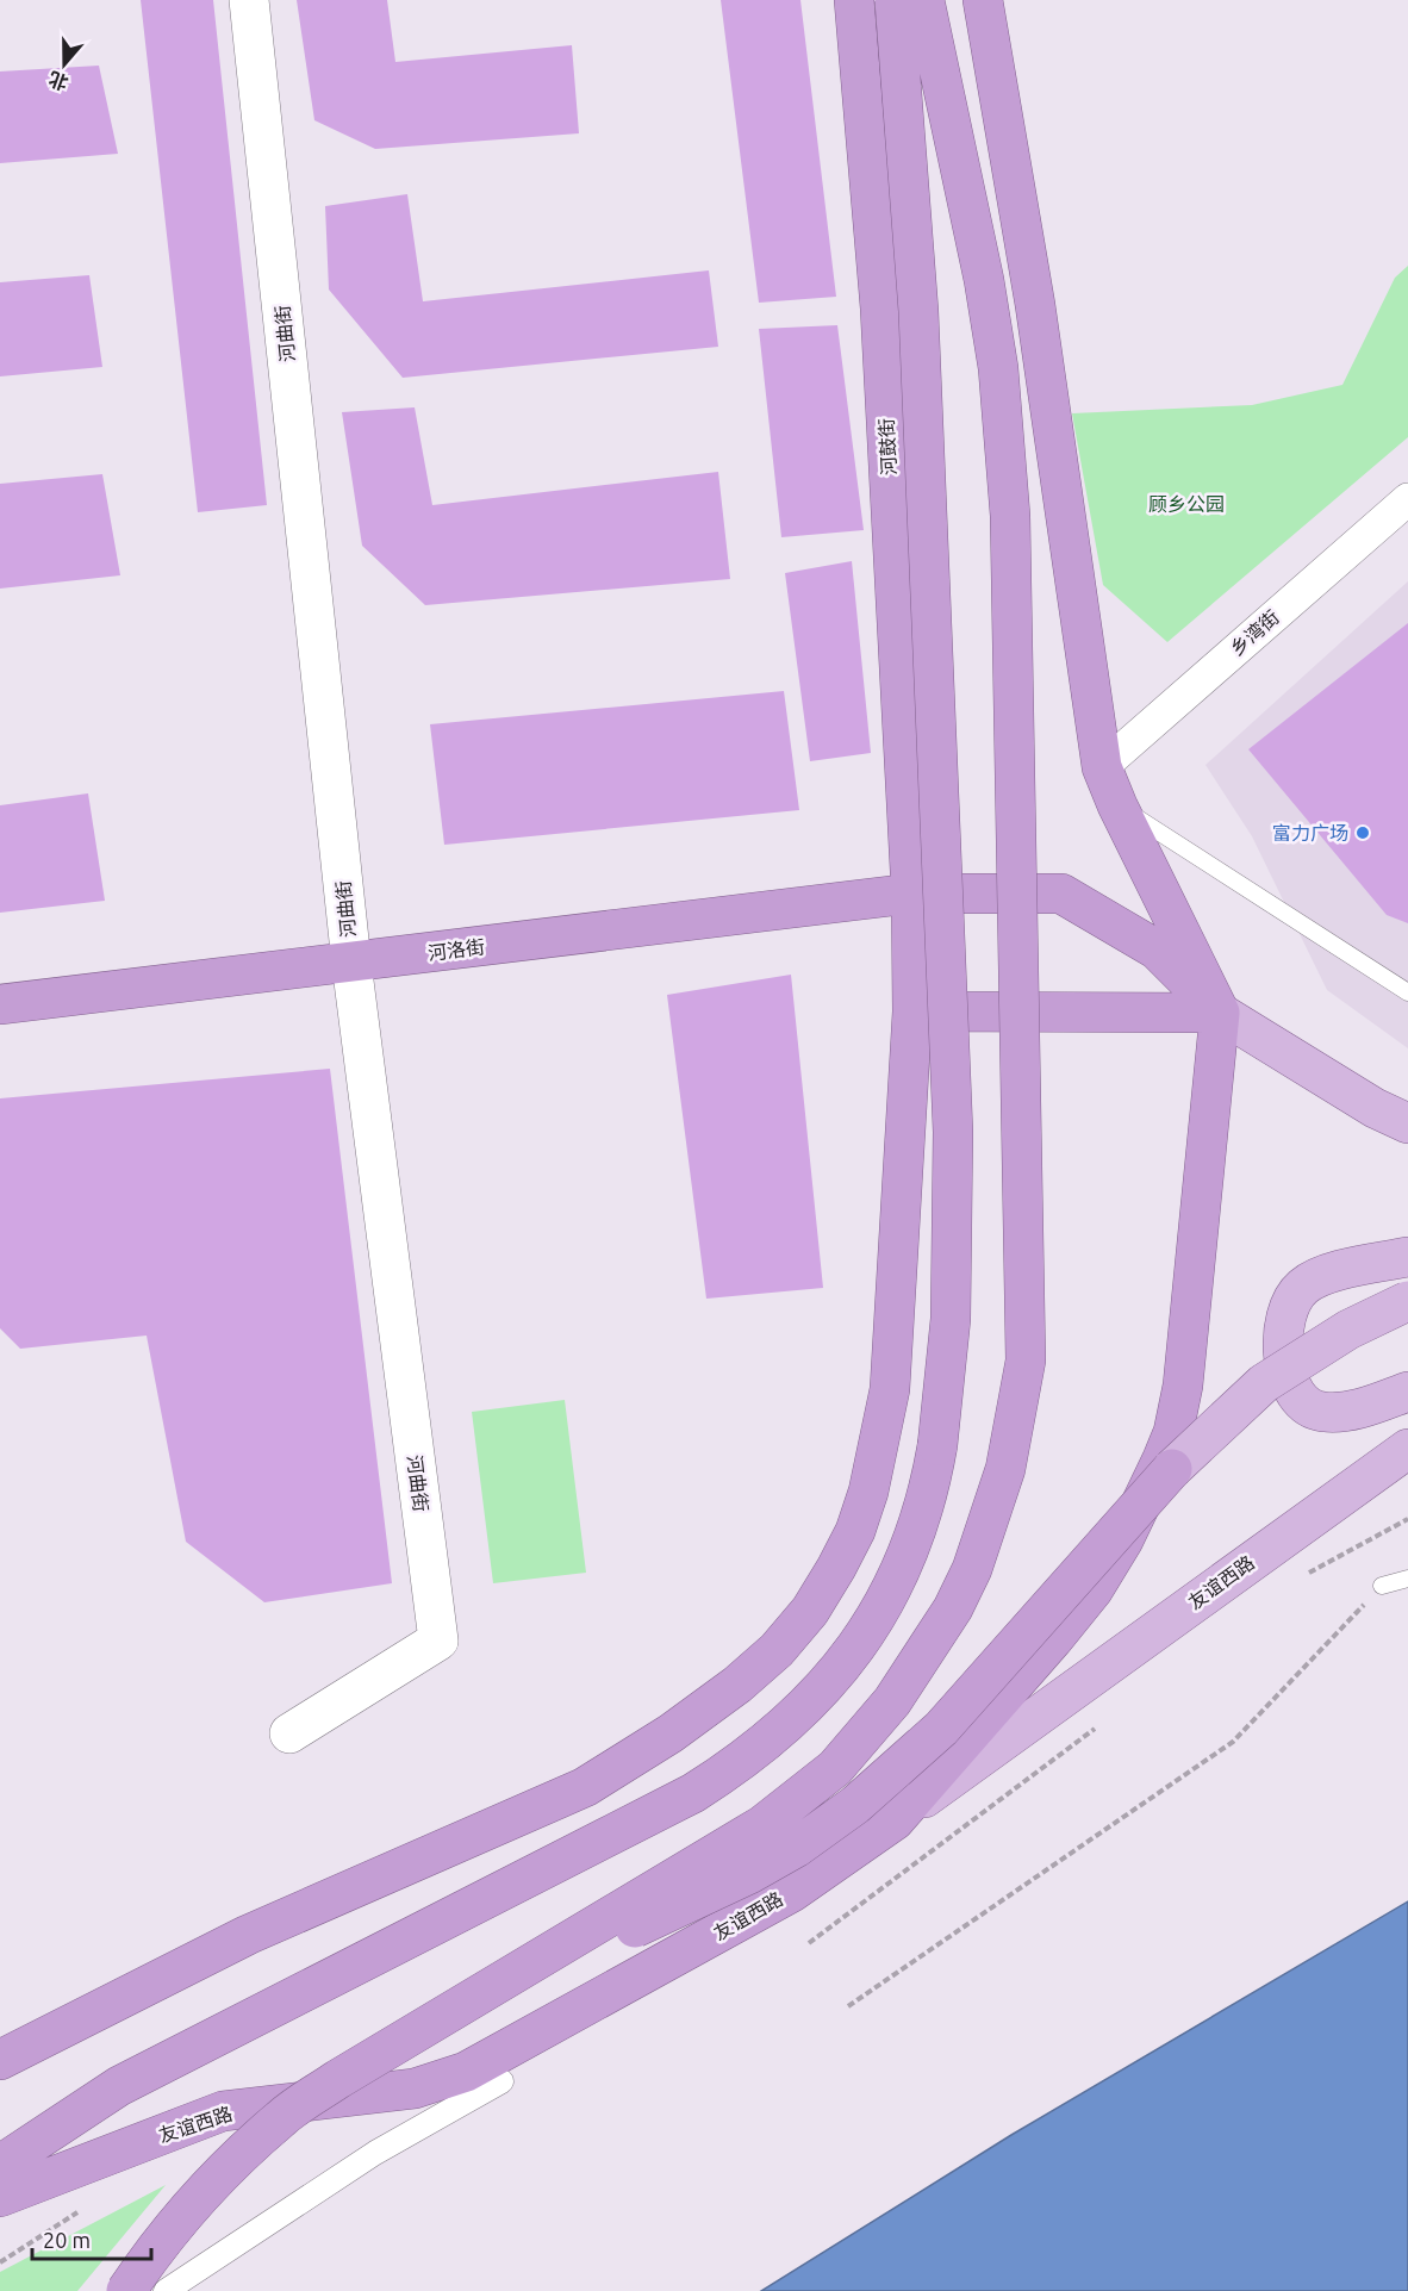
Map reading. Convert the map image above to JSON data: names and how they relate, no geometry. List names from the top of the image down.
{
  "streets": {
    "highway": ["河鼓街", "河洛街", "友谊西路"],
    "street": ["河曲街", "乡湾街"]
  },
  "crossings": [
    ["河曲街", "河洛街"],
    ["河鼓街", "河洛街"]
  ],
  "parks": ["顾乡公园"],
  "places": ["富力广场"],
  "scale_bar": "20 m",
  "north": "bottom"
}
